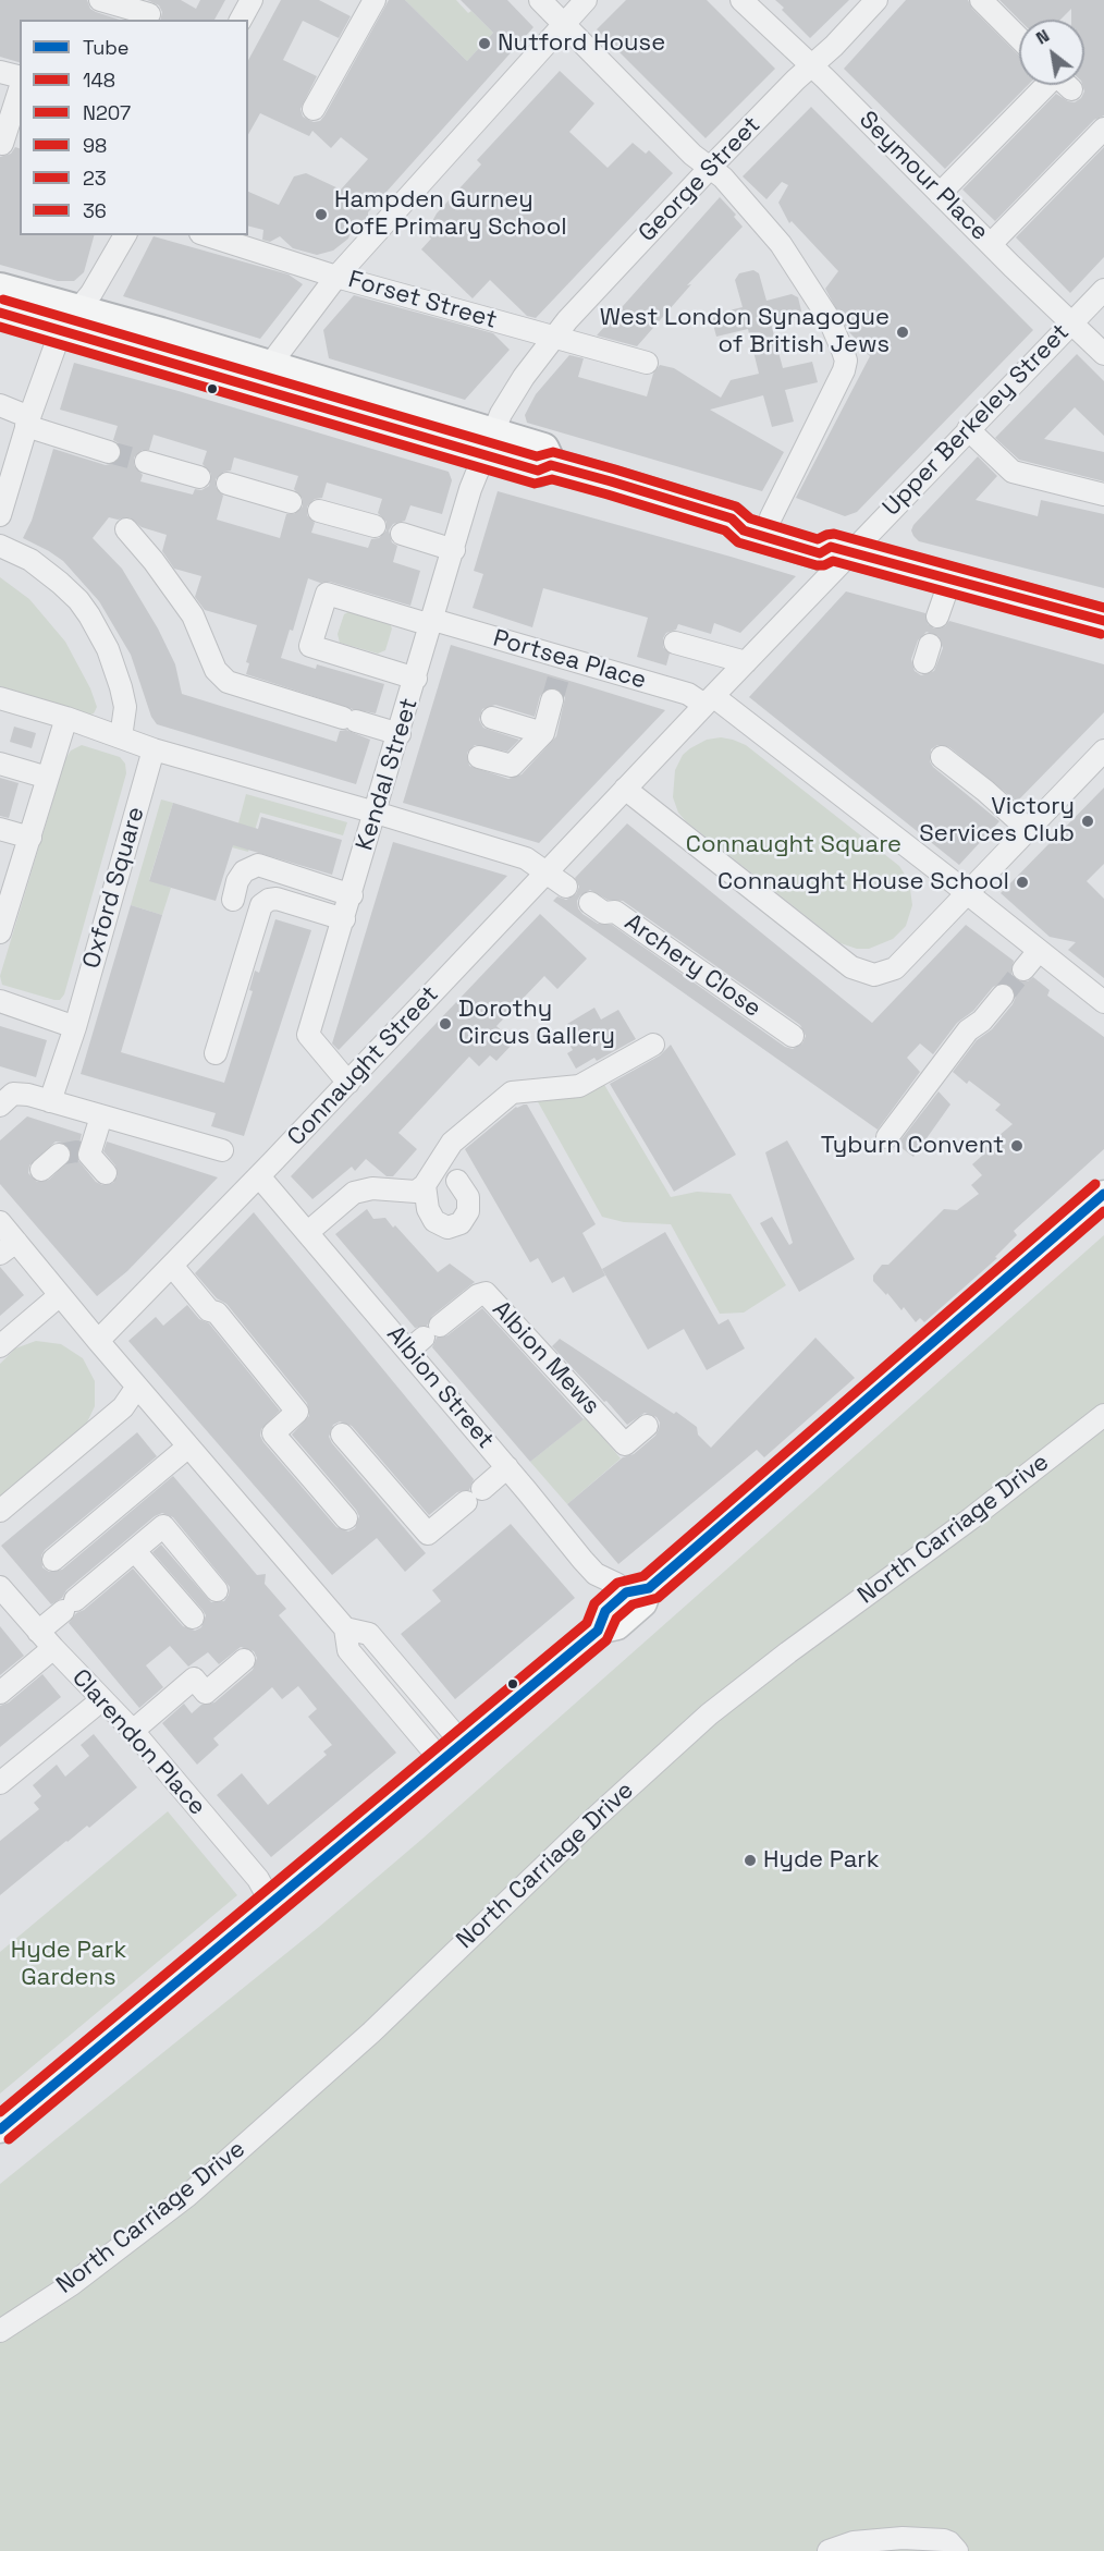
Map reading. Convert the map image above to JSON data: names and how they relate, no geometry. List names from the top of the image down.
{
  "streets": {
    "street": [
      "Seymour Place",
      "George Street",
      "Forset Street",
      "Upper Berkeley Street",
      "Portsea Place",
      "Kendal Street",
      "Oxford Square",
      "Archery Close",
      "Connaught Street",
      "Albion Mews",
      "Albion Street",
      "North Carriage Drive",
      "Clarendon Place"
    ]
  },
  "crossings": [
    ["Seymour Place", "George Street"],
    ["Seymour Place", "Upper Berkeley Street"],
    ["George Street", "Forset Street"],
    ["George Street", "Kendal Street"],
    ["Portsea Place", "Kendal Street"],
    ["Kendal Street", "Connaught Street"],
    ["Connaught Street", "Albion Street"],
    ["Albion Mews", "Albion Street"]
  ],
  "parks": ["Connaught Square", "Hyde Park Gardens"],
  "places": [
    "Nutford House",
    "Hampden Gurney CofE Primary School",
    "West London Synagogue of British Jews",
    "Victory Services Club",
    "Connaught House School",
    "Dorothy Circus Gallery",
    "Tyburn Convent",
    "Hyde Park"
  ],
  "lines": [
    "transit line 36",
    "transit line 98",
    "transit line 23",
    "transit line N207",
    "transit line Tube",
    "transit line 148"
  ],
  "legend": [
    "Tube",
    "148",
    "N207",
    "98",
    "23",
    "36"
  ],
  "north": "top left"
}
